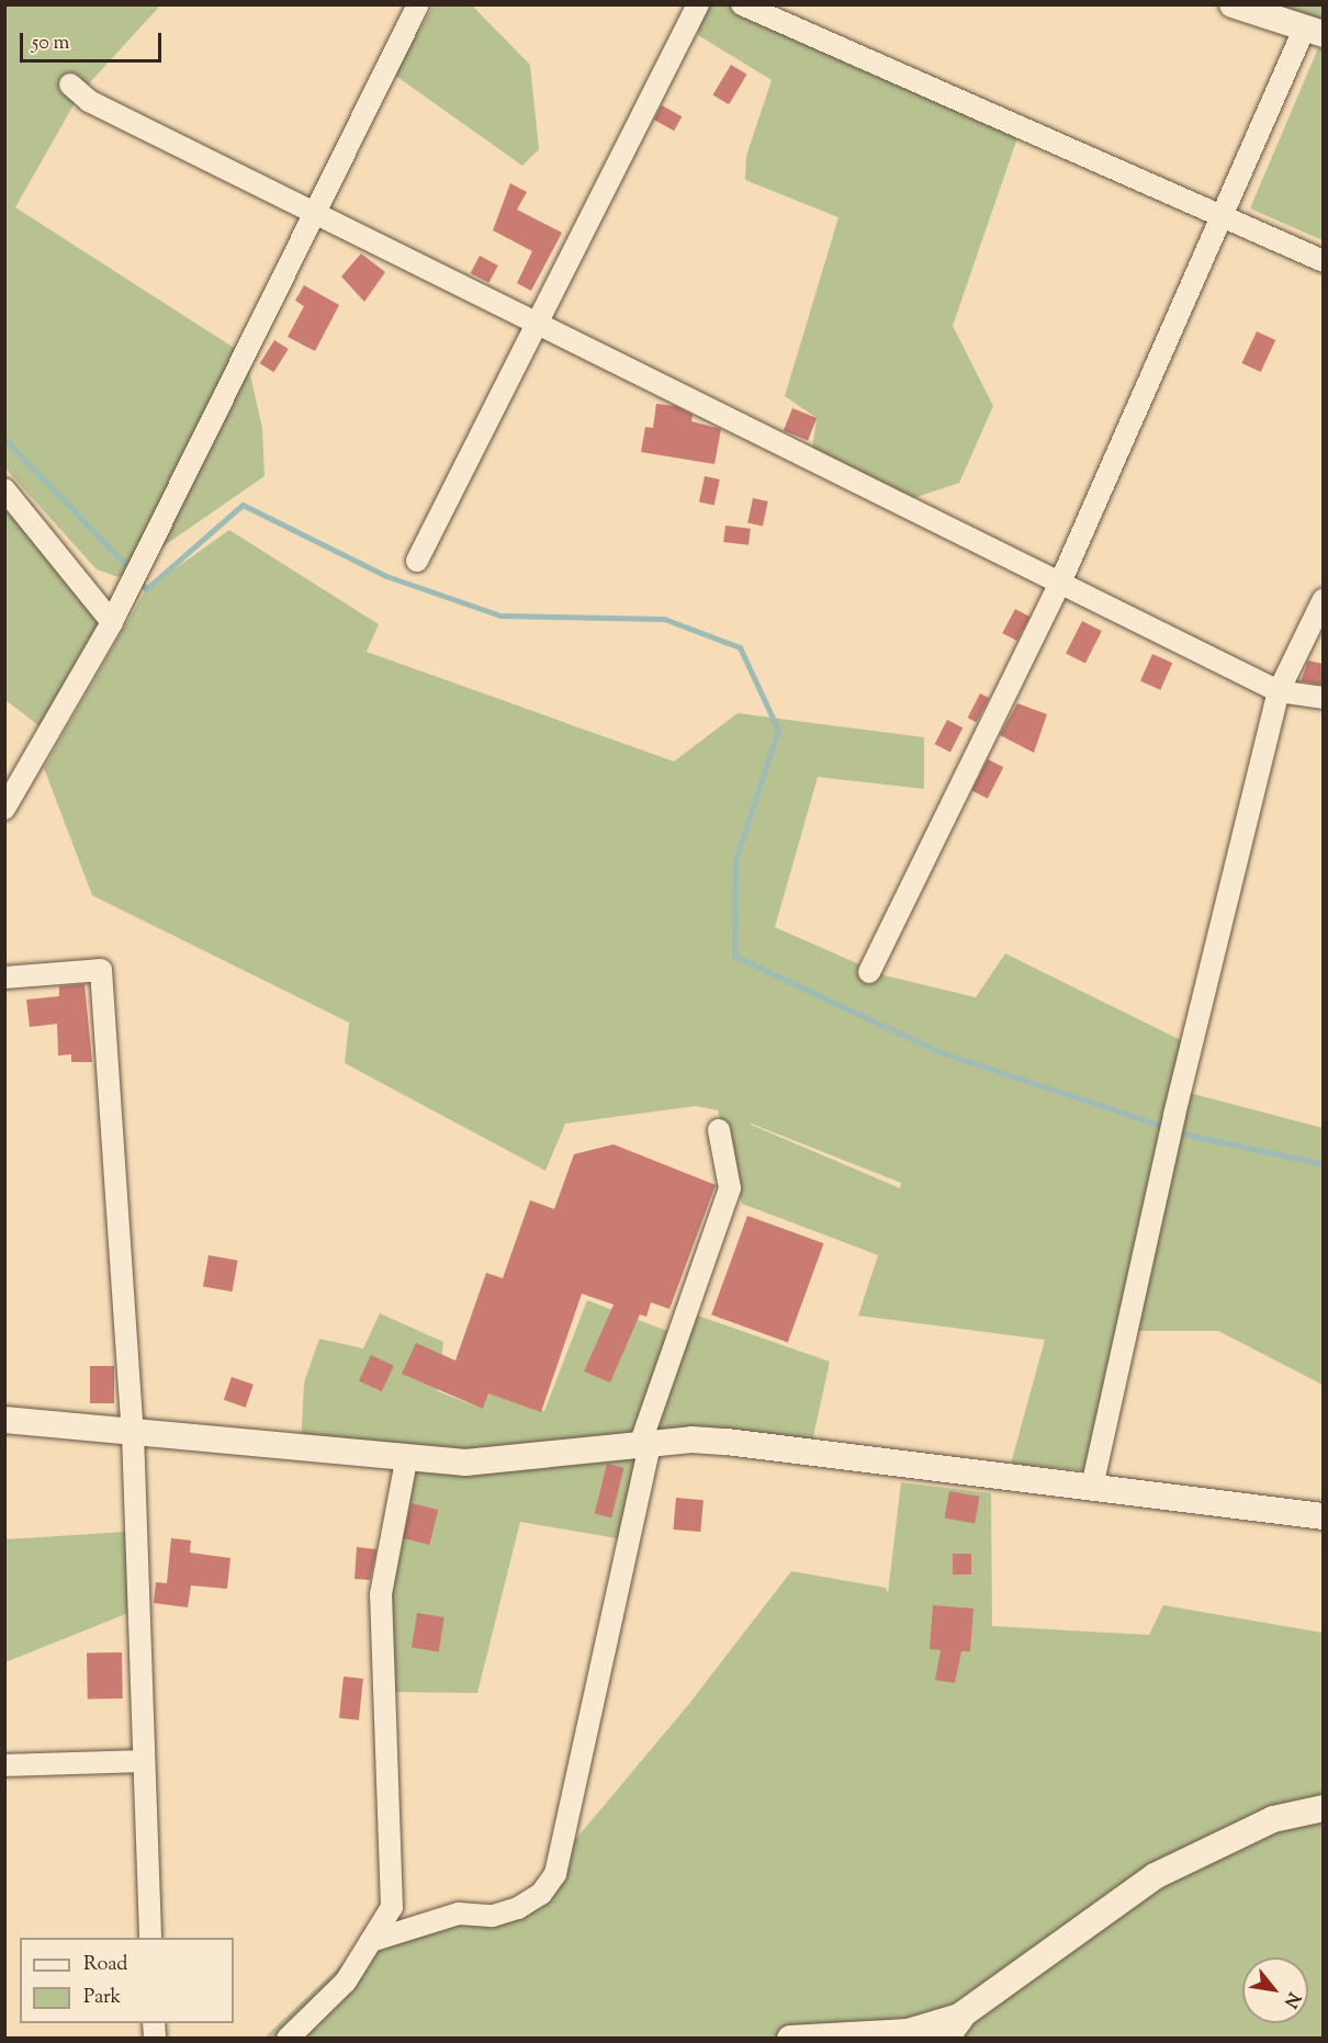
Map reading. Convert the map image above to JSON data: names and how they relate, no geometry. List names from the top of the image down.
{
  "legend": ["Road", "Park"],
  "scale_bar": "50 m",
  "north": "bottom right"
}
